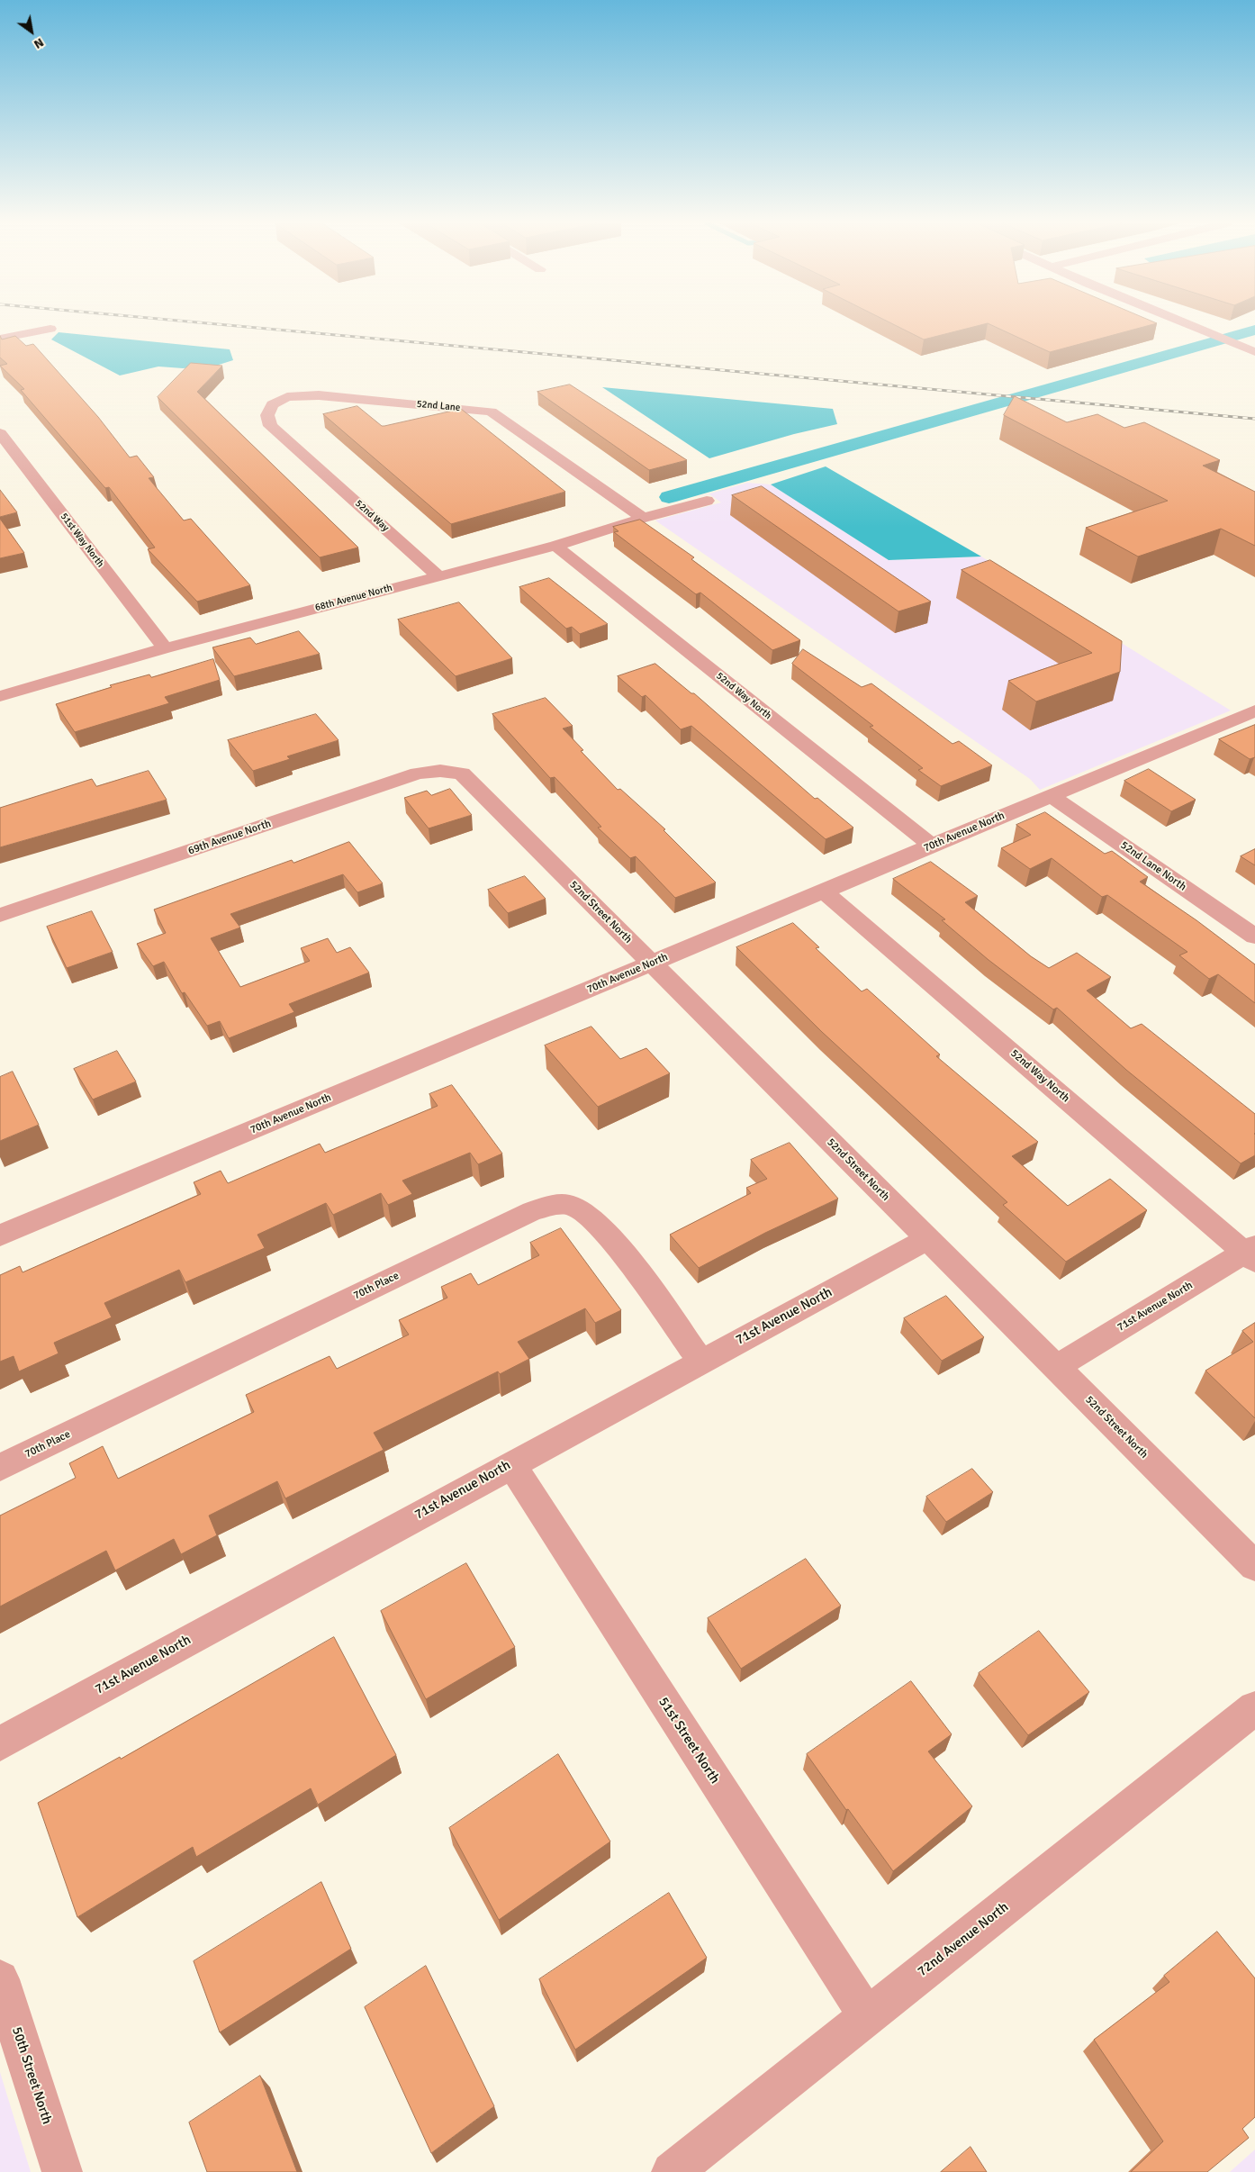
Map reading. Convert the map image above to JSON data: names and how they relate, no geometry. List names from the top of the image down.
{
  "streets": {
    "street": [
      "52nd Lane",
      "52nd Way",
      "51st Way North",
      "68th Avenue North",
      "52nd Way North",
      "70th Avenue North",
      "69th Avenue North",
      "52nd Lane North",
      "52nd Street North",
      "70th Place",
      "71st Avenue North",
      "51st Street North",
      "72nd Avenue North",
      "50th Street North"
    ]
  },
  "crossings": [
    ["52nd Lane", "52nd Way"],
    ["52nd Lane", "68th Avenue North"],
    ["52nd Way", "68th Avenue North"],
    ["51st Way North", "68th Avenue North"],
    ["68th Avenue North", "52nd Way North"],
    ["52nd Way North", "70th Avenue North"],
    ["52nd Way North", "71st Avenue North"],
    ["70th Avenue North", "52nd Lane North"],
    ["70th Avenue North", "52nd Street North"],
    ["69th Avenue North", "52nd Street North"],
    ["52nd Street North", "71st Avenue North"],
    ["70th Place", "71st Avenue North"],
    ["71st Avenue North", "51st Street North"],
    ["51st Street North", "72nd Avenue North"]
  ],
  "north": "bottom right"
}
